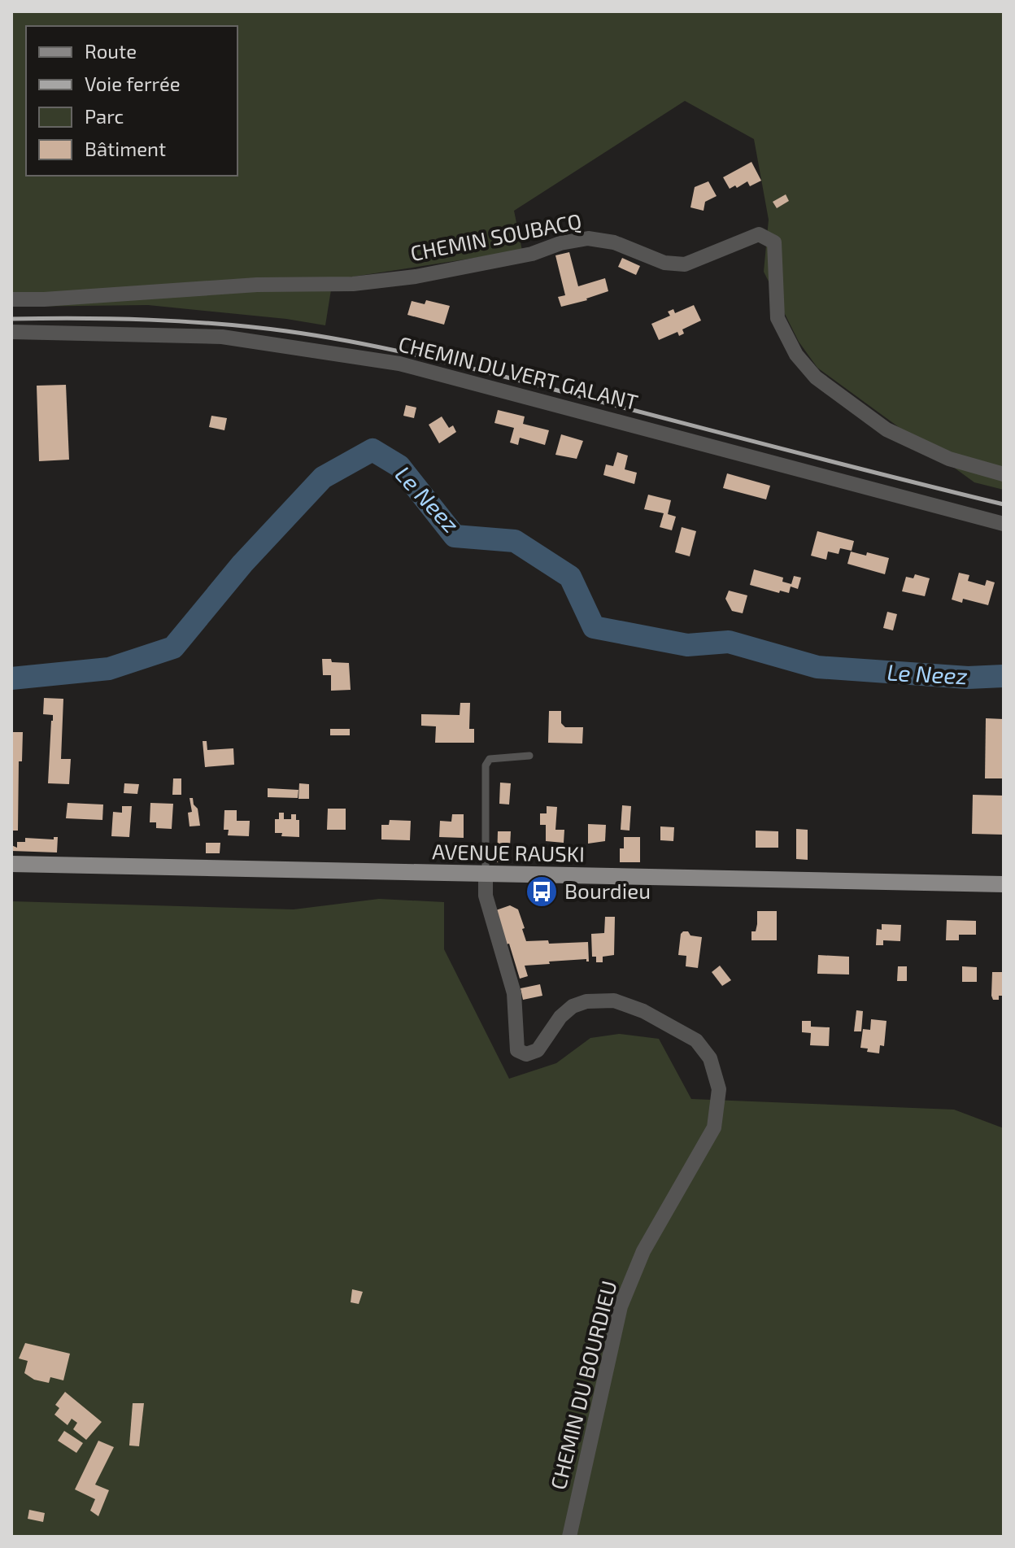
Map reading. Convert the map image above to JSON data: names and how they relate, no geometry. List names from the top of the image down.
{
  "streets": {
    "main road": ["AVENUE RAUSKI"],
    "street": ["CHEMIN SOUBACQ", "CHEMIN DU VERT GALANT", "CHEMIN DU BOURDIEU"]
  },
  "crossings": [
    ["AVENUE RAUSKI", "CHEMIN DU BOURDIEU"]
  ],
  "water": ["Le Neez"],
  "places": {
    "bus stop": ["Bourdieu"]
  },
  "legend": [
    "Route",
    "Voie ferrée",
    "Parc",
    "Bâtiment"
  ]
}
